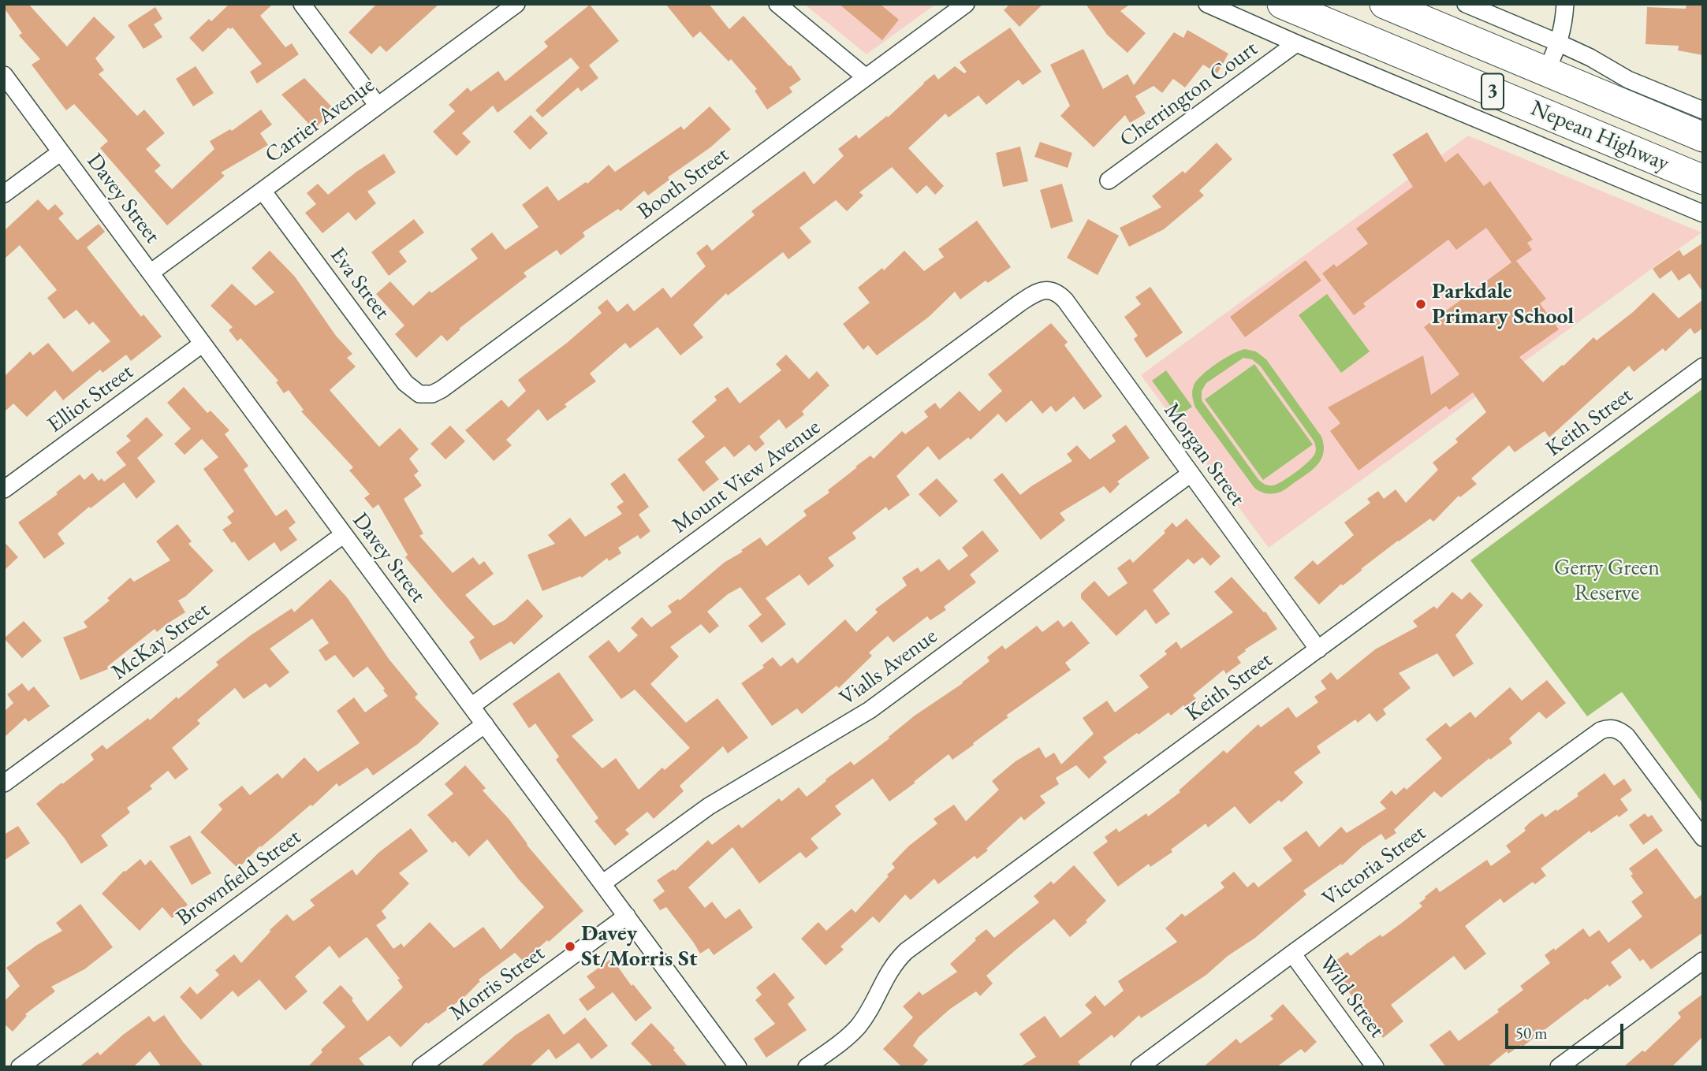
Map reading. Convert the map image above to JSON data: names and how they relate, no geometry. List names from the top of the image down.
{
  "streets": {
    "highway": ["3", "Nepean Highway"],
    "street": [
      "Cherrington Court",
      "Carrier Avenue",
      "Booth Street",
      "Davey Street",
      "Eva Street",
      "Elliot Street",
      "Keith Street",
      "Morgan Street",
      "Mount View Avenue",
      "McKay Street",
      "Vialls Avenue",
      "Victoria Street",
      "Brownfield Street",
      "Morris Street",
      "Wild Street"
    ]
  },
  "crossings": [
    ["Carrier Avenue", "Davey Street"],
    ["Carrier Avenue", "Eva Street"],
    ["Booth Street", "Eva Street"],
    ["Davey Street", "Elliot Street"],
    ["Davey Street", "Mount View Avenue"],
    ["Davey Street", "McKay Street"],
    ["Davey Street", "Vialls Avenue"],
    ["Davey Street", "Brownfield Street"],
    ["Davey Street", "Morris Street"],
    ["Keith Street", "Morgan Street"],
    ["Morgan Street", "Mount View Avenue"],
    ["Morgan Street", "Vialls Avenue"],
    ["Victoria Street", "Wild Street"]
  ],
  "parks": ["Gerry Green Reserve"],
  "places": ["Parkdale Primary School", "Davey St/Morris St"],
  "scale_bar": "50 m"
}
